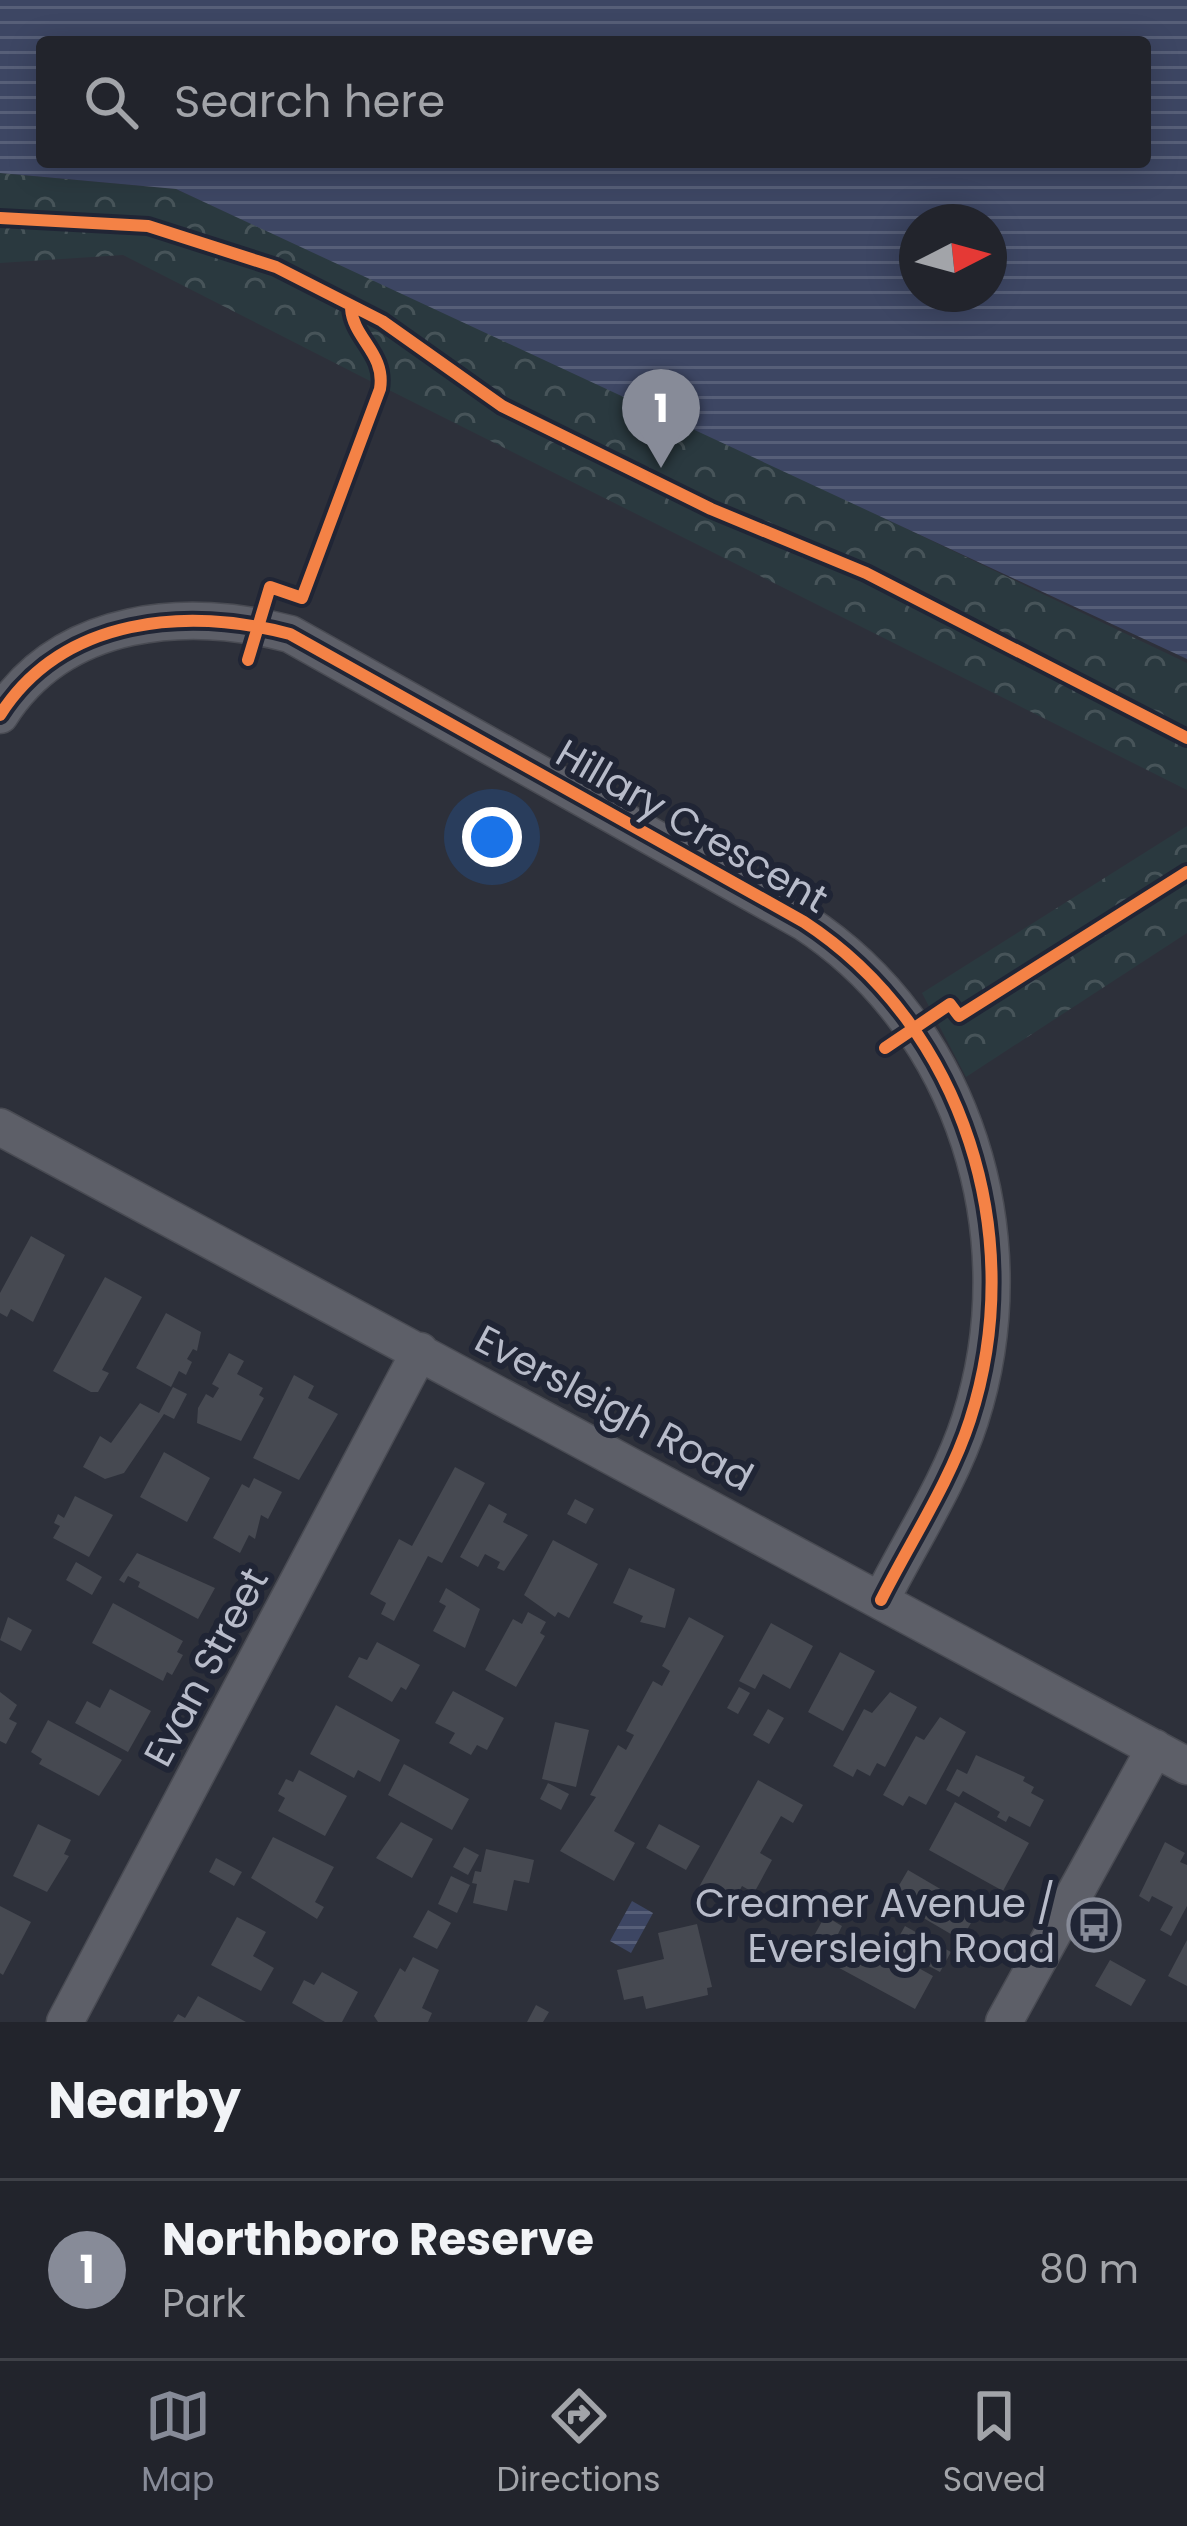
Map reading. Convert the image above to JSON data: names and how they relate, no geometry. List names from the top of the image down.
{
  "streets": {
    "street": ["Hillary Crescent", "Eversleigh Road", "Evan Street"]
  },
  "crossings": [
    ["Hillary Crescent", "Eversleigh Road"],
    ["Eversleigh Road", "Evan Street"]
  ],
  "places": {
    "bus stop": ["Creamer Avenue / Eversleigh Road"]
  },
  "north": "right",
  "page": {
    "search": "Search here",
    "pins": "1",
    "heading": "Nearby",
    "list": [
      {
        "mark": "1",
        "name": "Northboro Reserve",
        "note": "Park",
        "value": "80 m"
      }
    ],
    "nav": ["Map", "Directions", "Saved"]
  }
}
